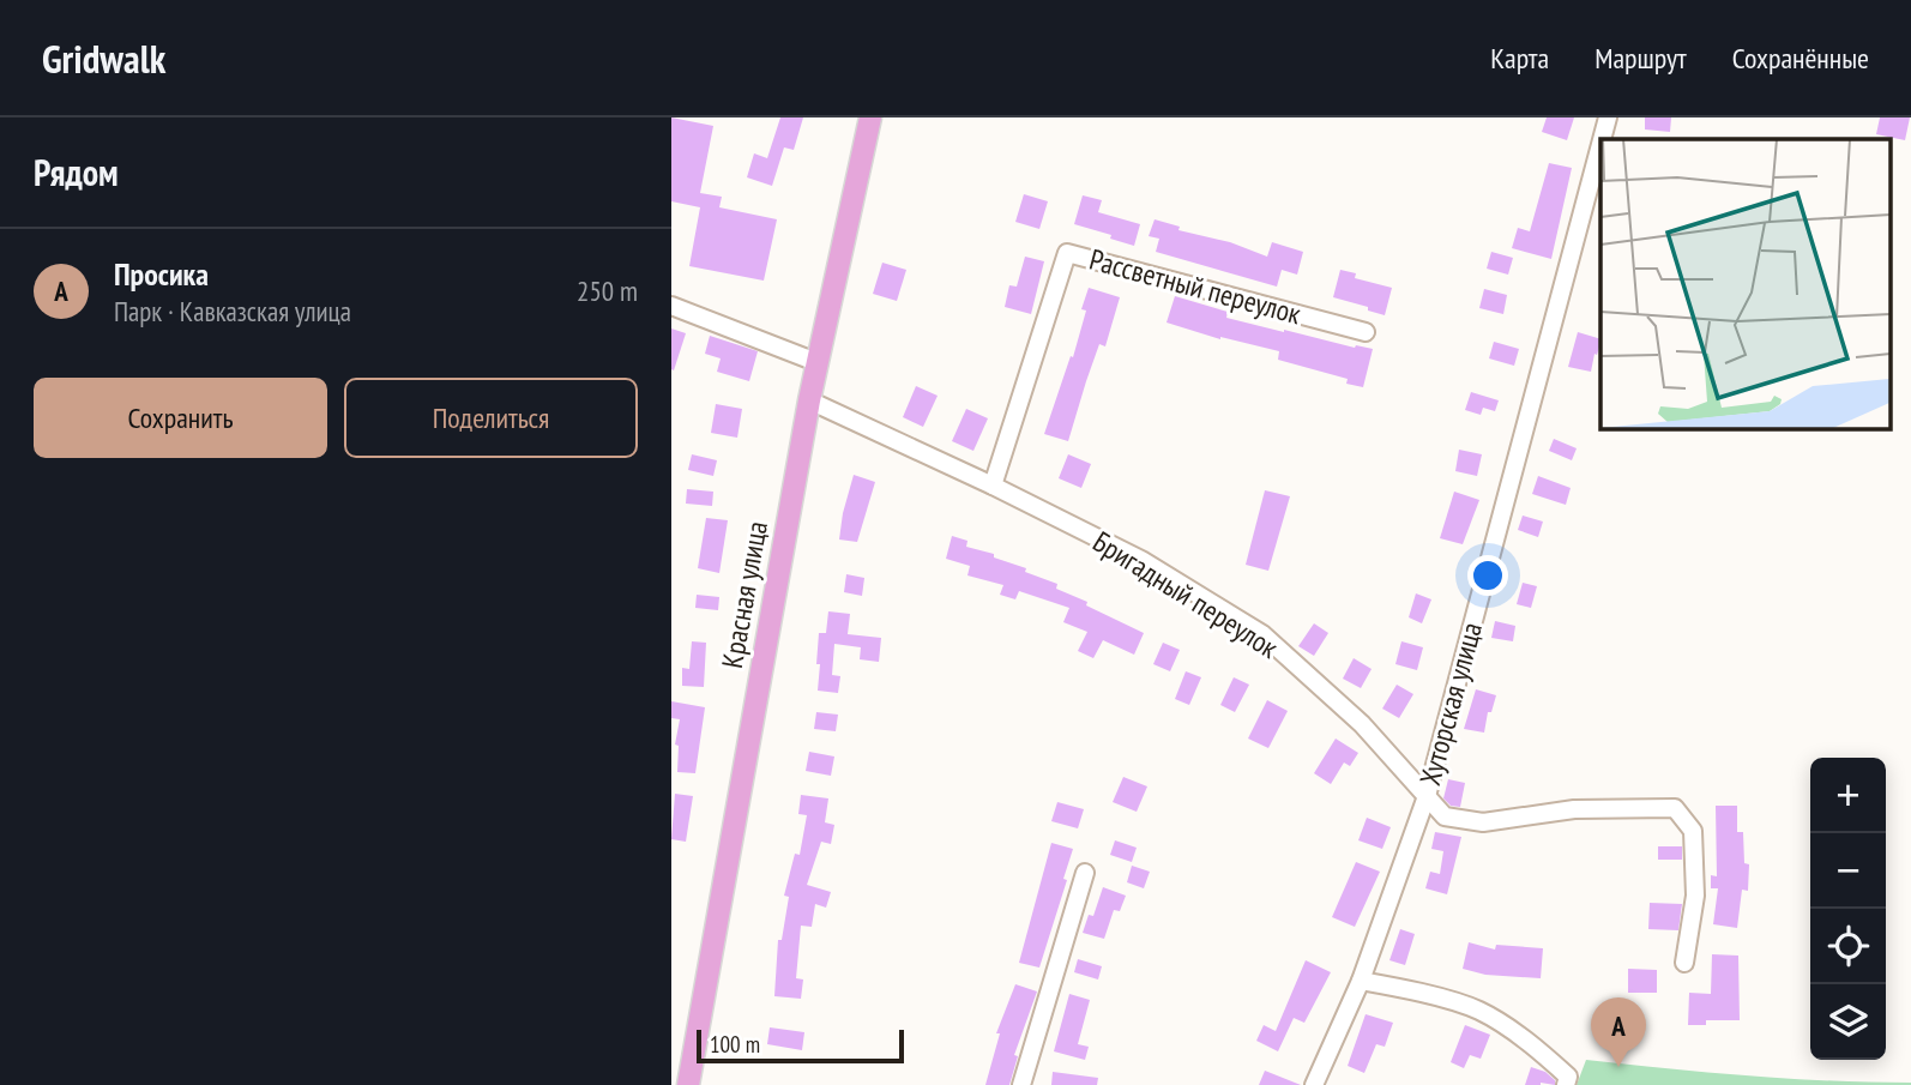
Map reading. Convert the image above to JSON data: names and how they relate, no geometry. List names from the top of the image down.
{
  "streets": {
    "main road": ["Красная улица"],
    "street": ["Рассветный переулок", "Бригадный переулок", "Хуторская улица"]
  },
  "crossings": [
    ["Рассветный переулок", "Бригадный переулок"],
    ["Красная улица", "Бригадный переулок"],
    ["Бригадный переулок", "Хуторская улица"]
  ],
  "scale_bar": "100 m",
  "page": {
    "header": "Gridwalk",
    "nav": ["Карта", "Маршрут", "Сохранённые"],
    "heading": "Рядом",
    "list": [
      {
        "mark": "A",
        "name": "Просика",
        "note": "Парк · Кавказская улица",
        "value": "250 m"
      }
    ],
    "buttons": ["Сохранить", "Поделиться"],
    "map_buttons": ["+", "−"],
    "pins": "A",
    "scale": "100 m"
  }
}
